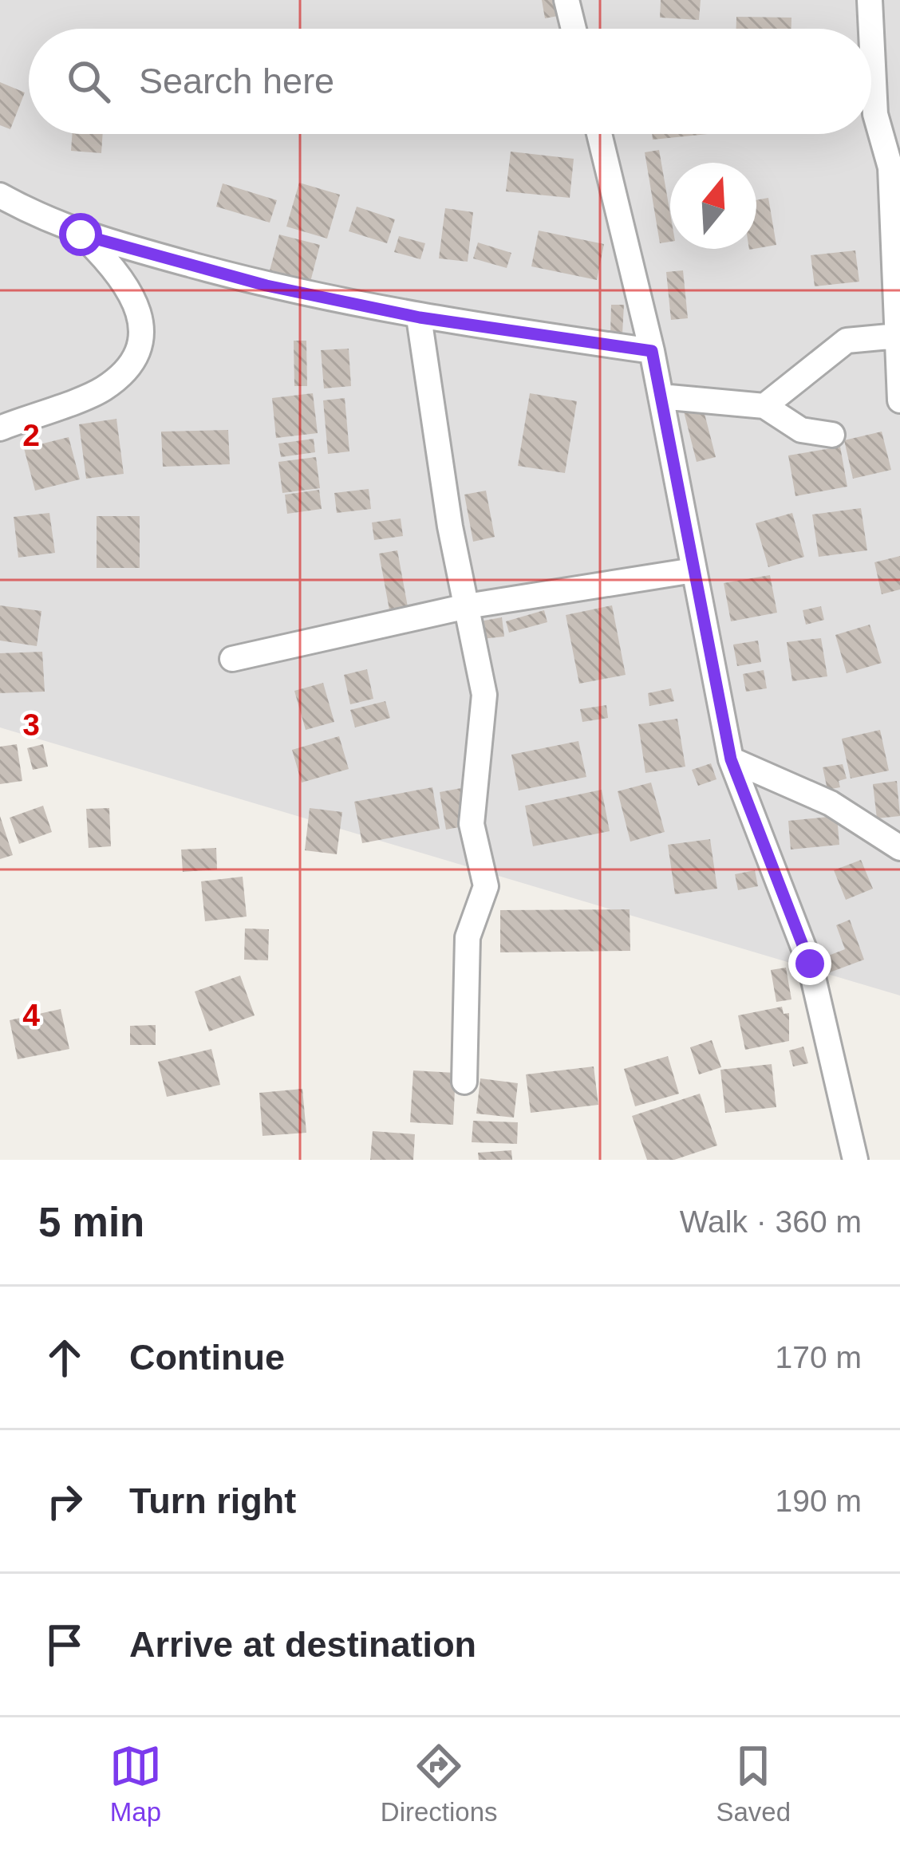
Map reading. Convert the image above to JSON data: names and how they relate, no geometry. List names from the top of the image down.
{
  "north": "top",
  "page": {
    "search": "Search here",
    "heading": ["5 min", "Walk · 360 m"],
    "list": [
      ["Continue", "170 m"],
      ["Turn right", "190 m"],
      "Arrive at destination"
    ],
    "nav": ["Map", "Directions", "Saved"]
  },
  "grid": {
    "rows": ["2", "3", "4"]
  }
}
